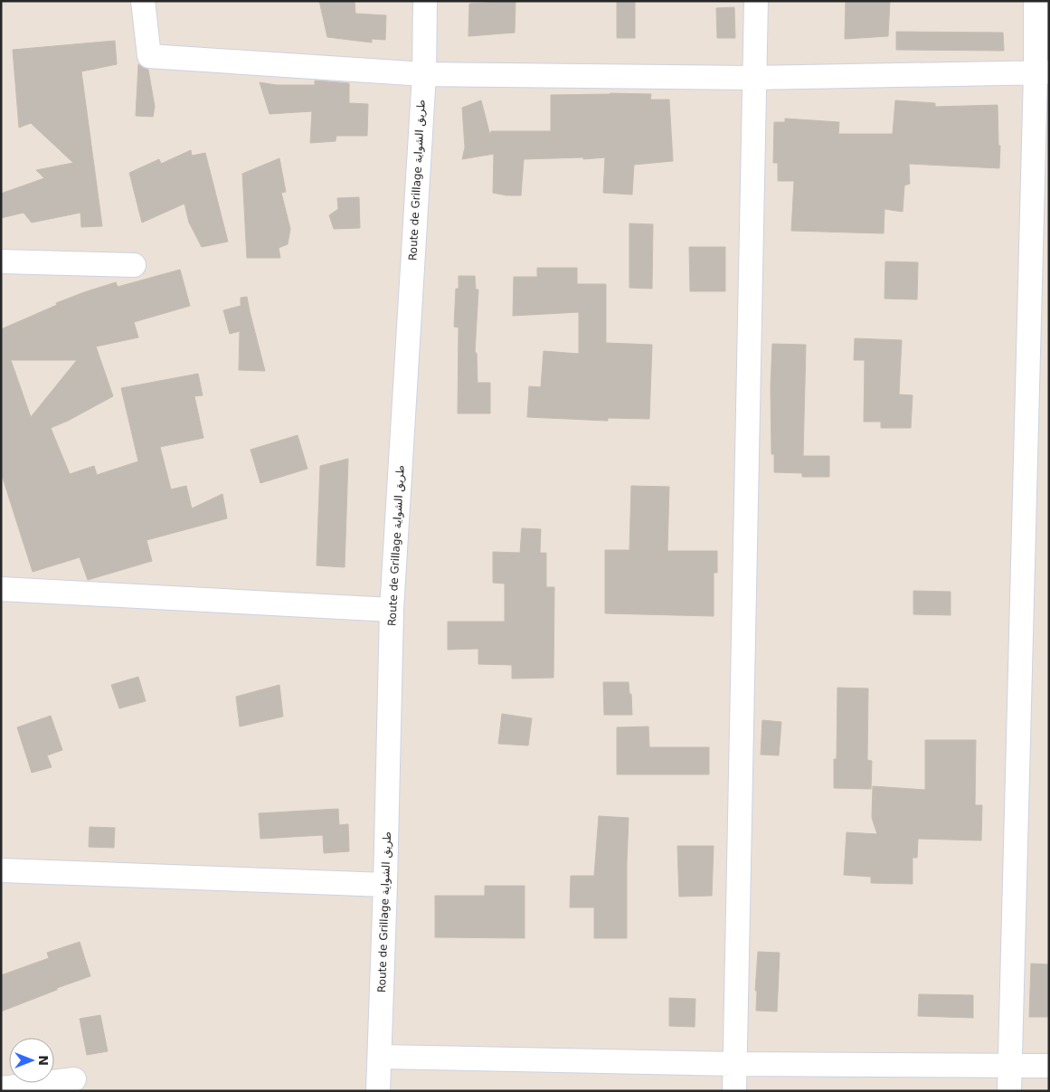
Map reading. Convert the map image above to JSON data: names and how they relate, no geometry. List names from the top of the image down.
{
  "streets": {
    "street": ["Route de Grillage طريق الشواية"]
  },
  "north": "right"
}
